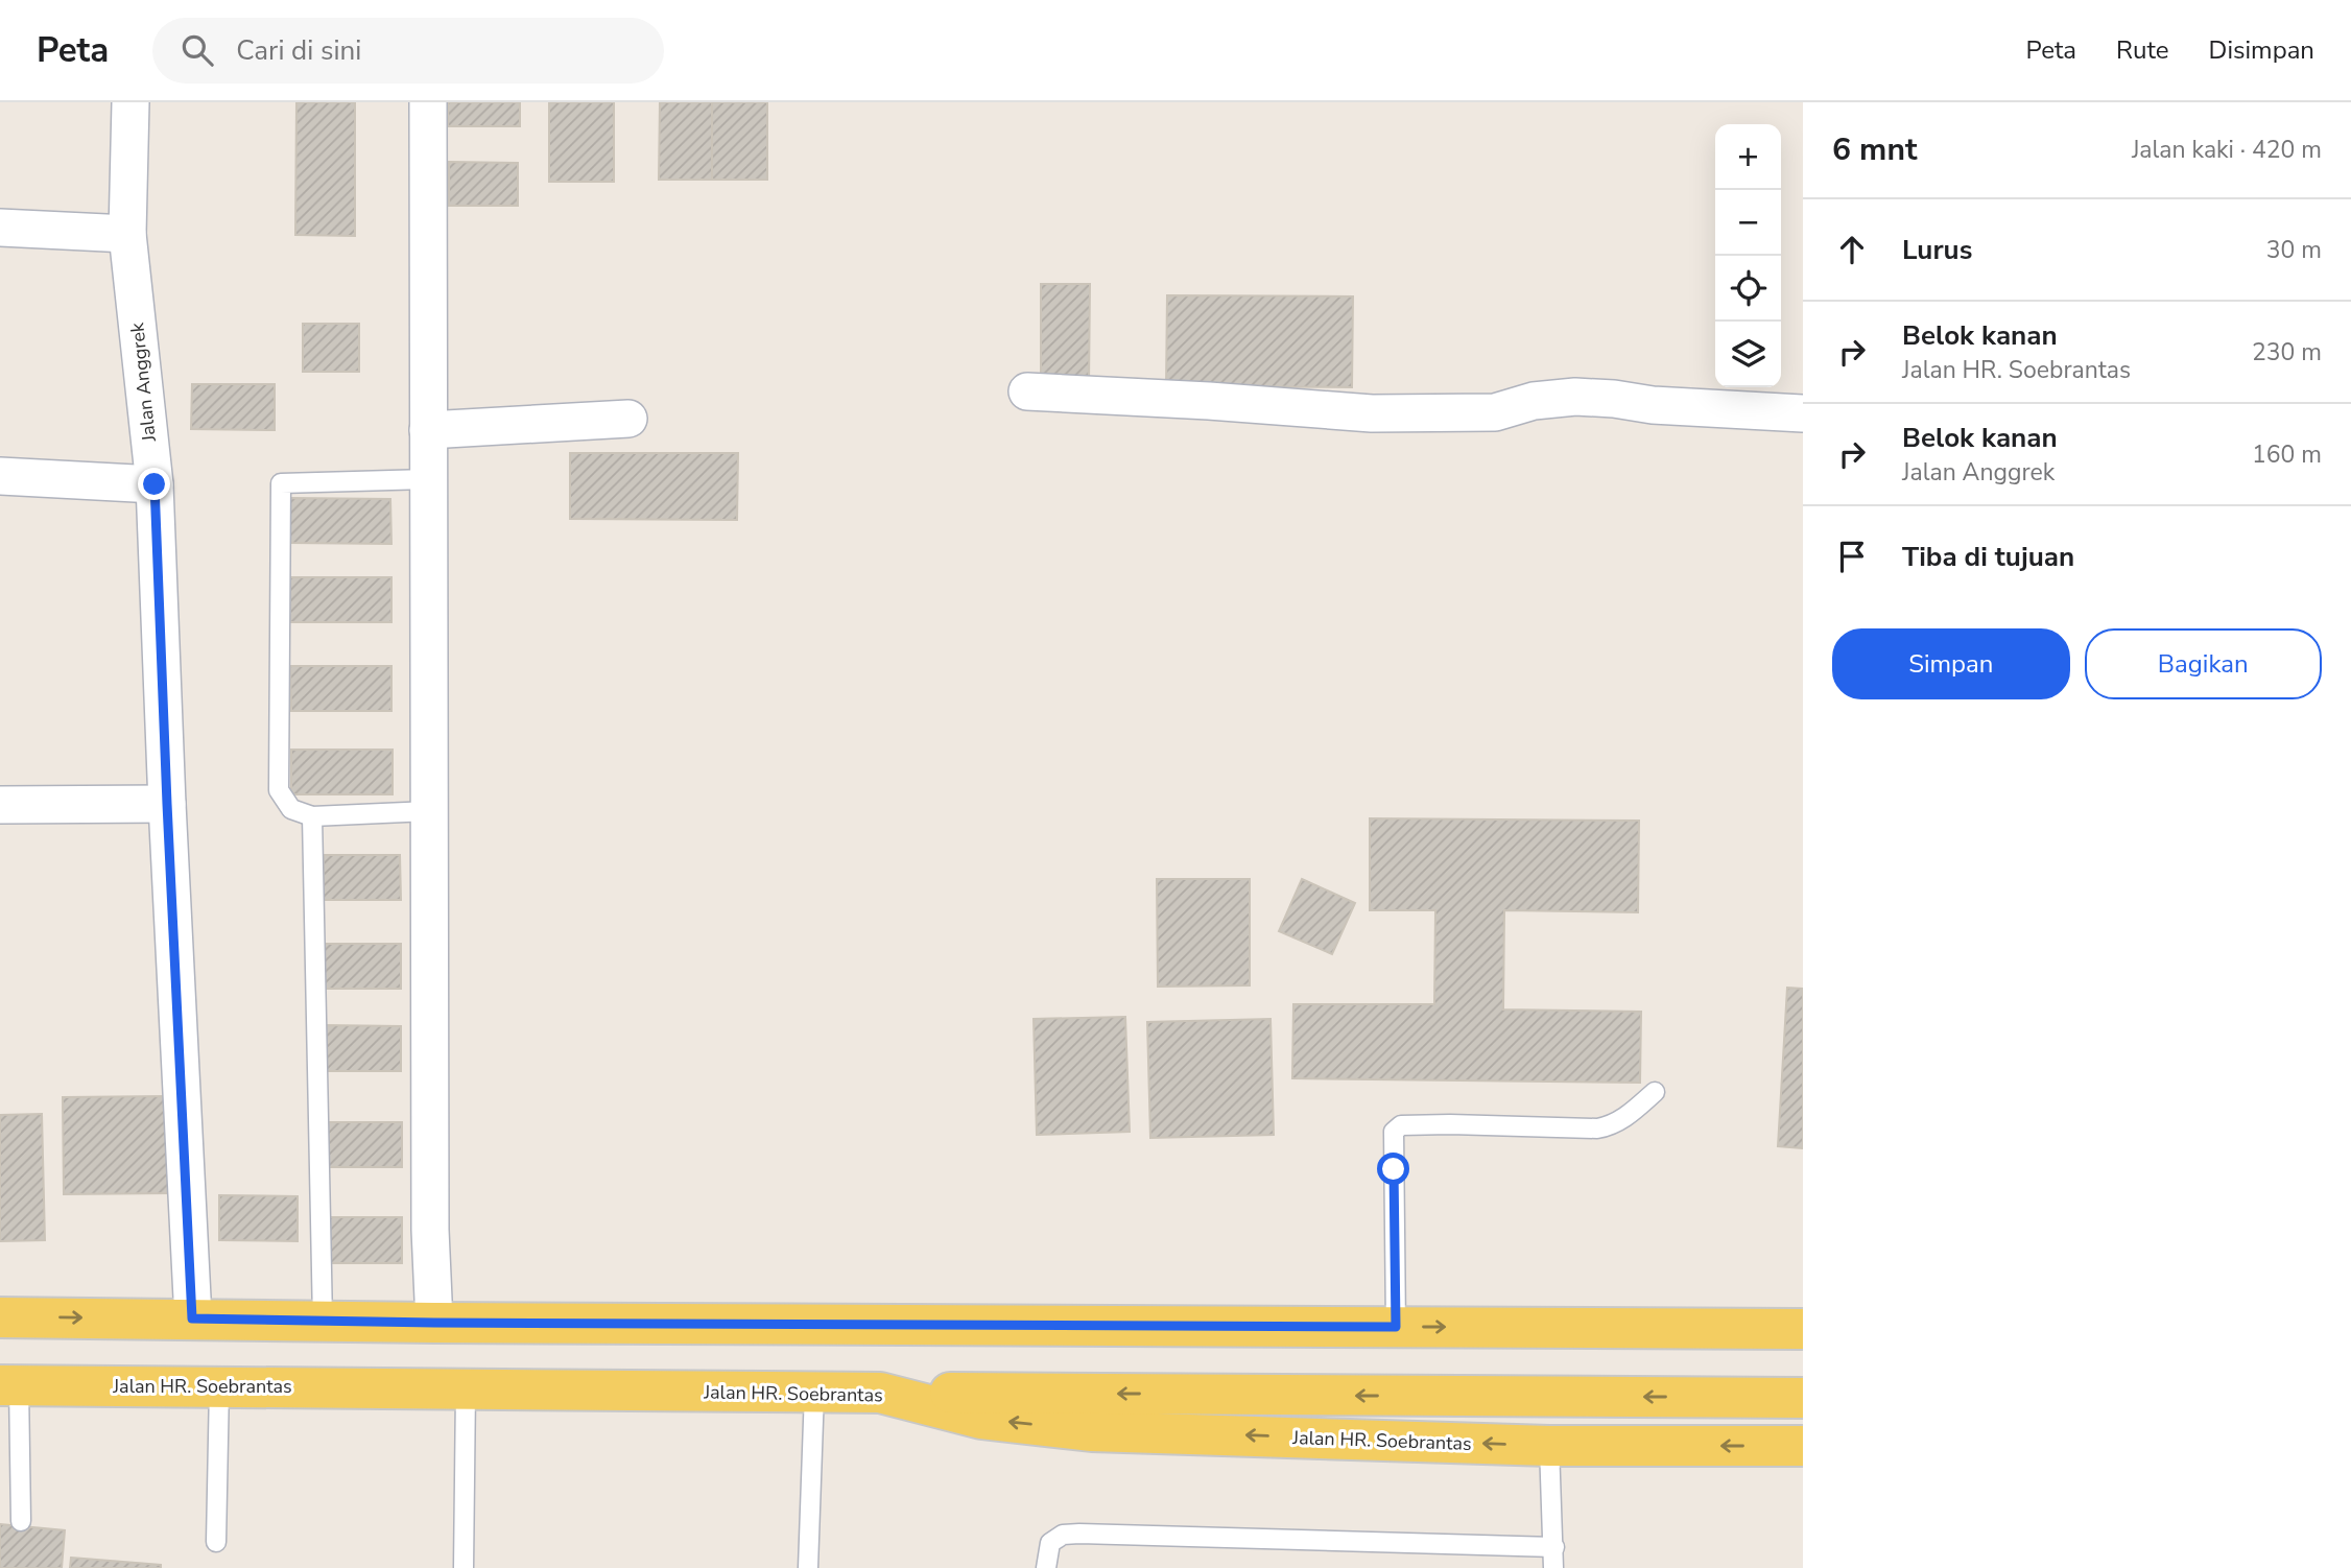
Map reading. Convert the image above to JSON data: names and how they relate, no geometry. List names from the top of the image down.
{
  "streets": {
    "main road": ["Jalan HR. Soebrantas"],
    "street": ["Jalan Anggrek"]
  },
  "page": {
    "header": "Peta",
    "search": "Cari di sini",
    "nav": ["Peta", "Rute", "Disimpan"],
    "heading": ["6 mnt", "Jalan kaki · 420 m"],
    "map_buttons": ["+", "−"],
    "list": [
      ["Lurus", "30 m"],
      ["Belok kanan", "Jalan HR. Soebrantas", "230 m"],
      ["Belok kanan", "Jalan Anggrek", "160 m"],
      "Tiba di tujuan"
    ],
    "buttons": ["Simpan", "Bagikan"]
  }
}
